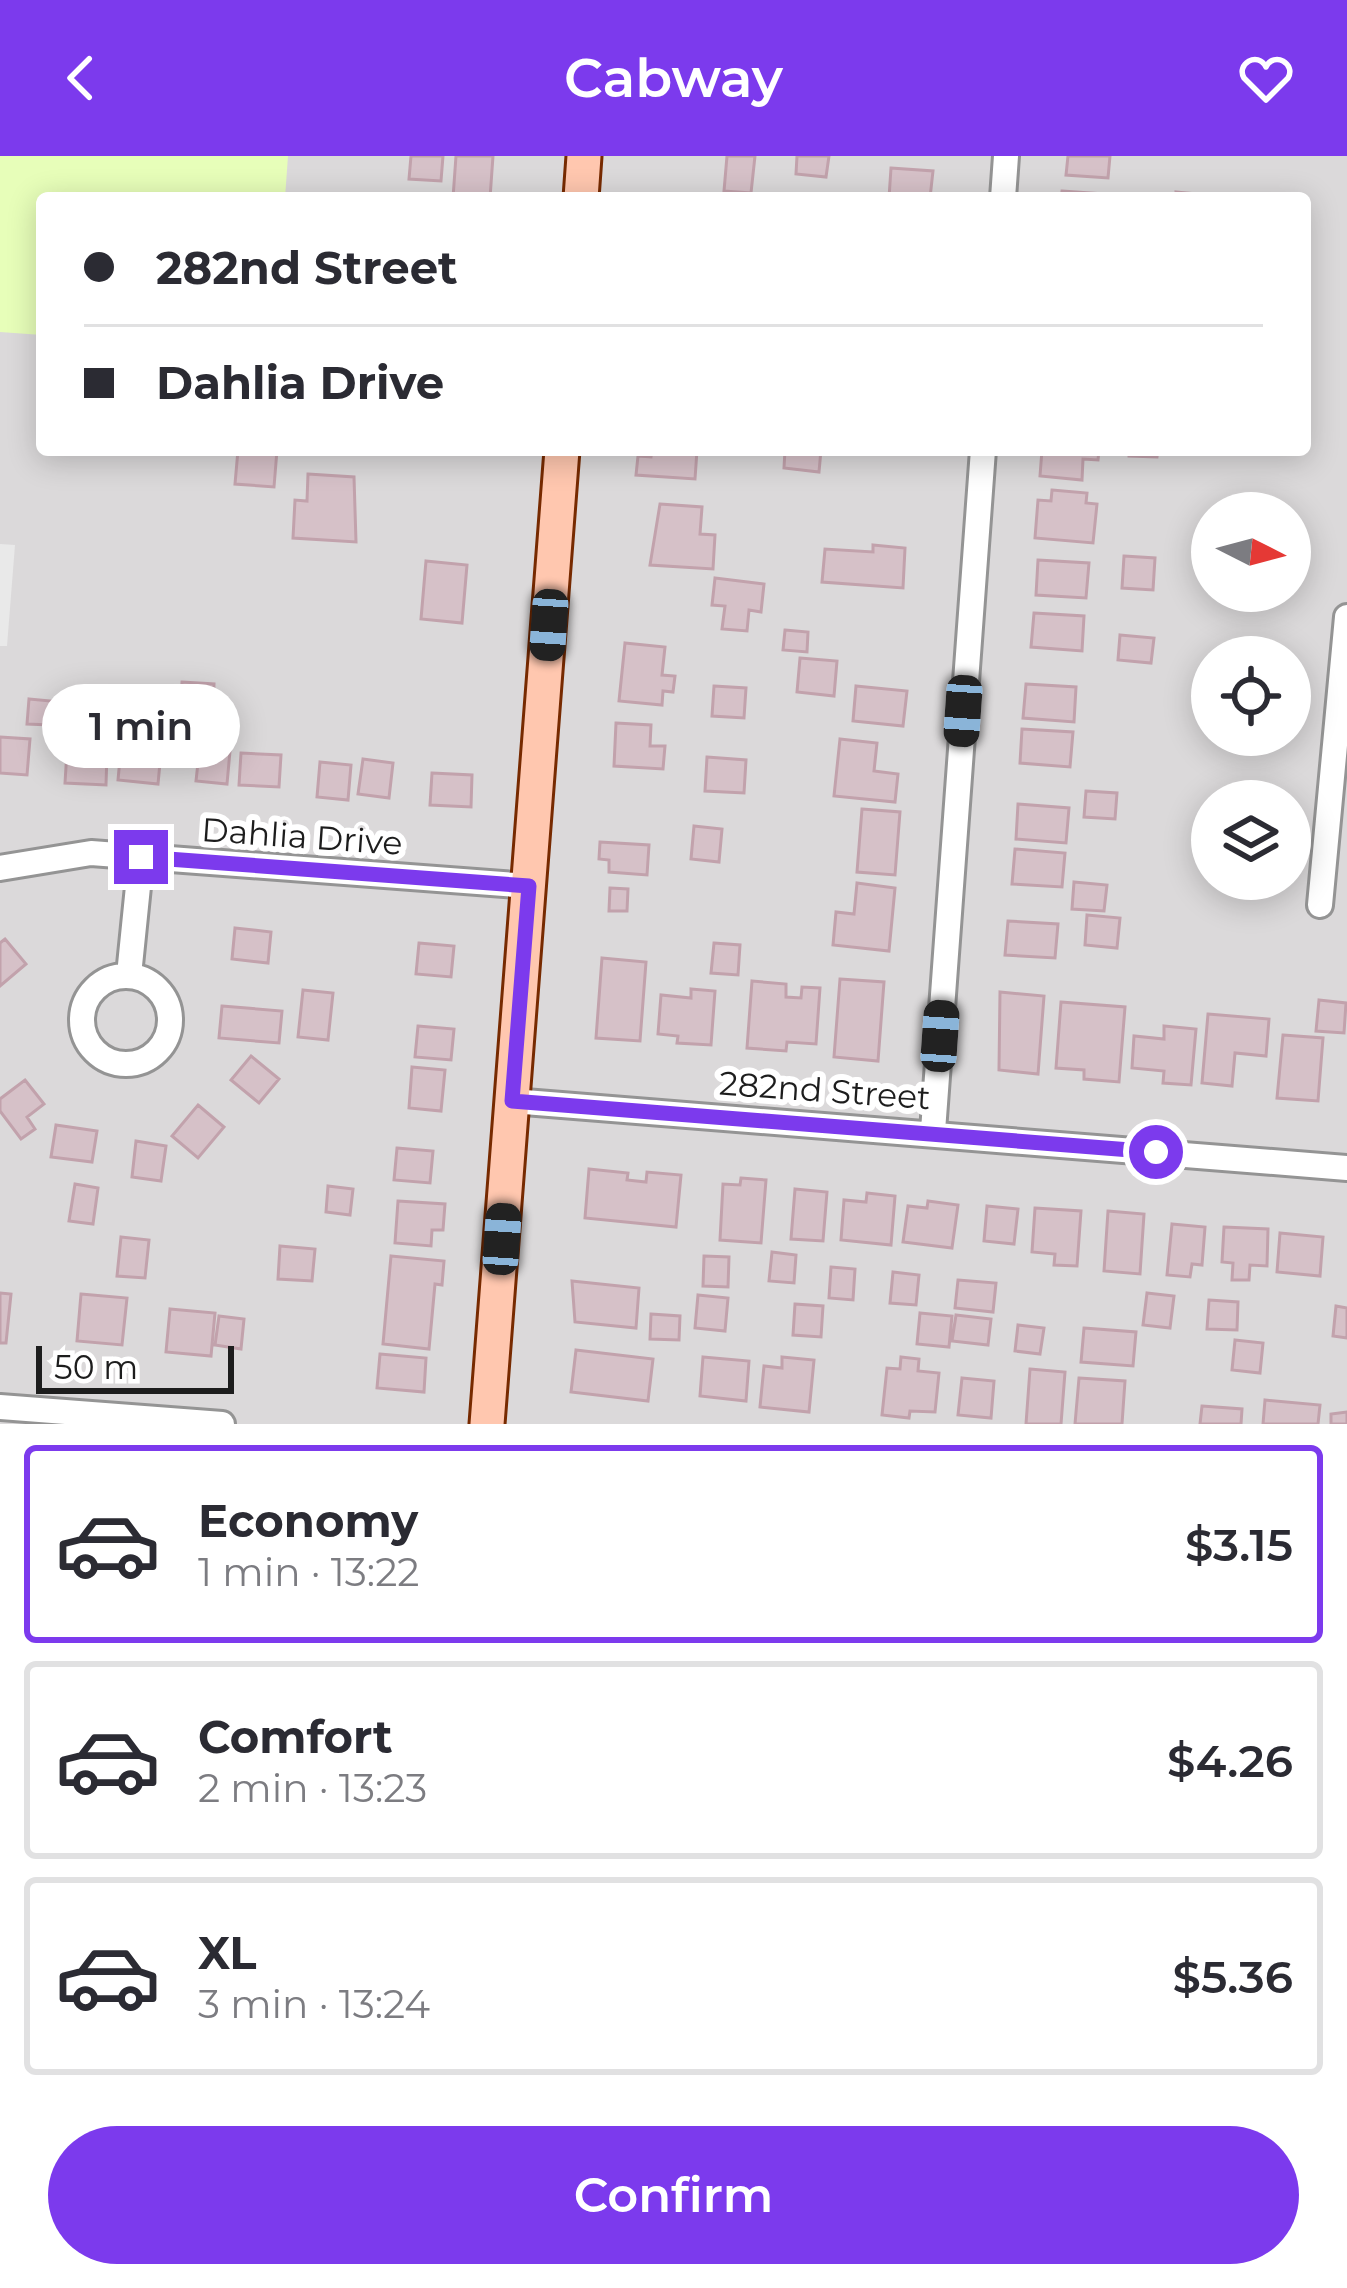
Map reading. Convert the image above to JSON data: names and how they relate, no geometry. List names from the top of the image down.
{
  "streets": {
    "street": ["Dahlia Drive", "282nd Street"]
  },
  "scale_bar": "50 m",
  "north": "right",
  "page": {
    "header": "Cabway",
    "banner": ["282nd Street", "Dahlia Drive"],
    "bubble": "1 min",
    "scale": "50 m",
    "list": [
      {
        "name": "Economy",
        "note": "1 min · 13:22",
        "value": "$3.15"
      },
      {
        "name": "Comfort",
        "note": "2 min · 13:23",
        "value": "$4.26"
      },
      {
        "name": "XL",
        "note": "3 min · 13:24",
        "value": "$5.36"
      }
    ],
    "buttons": "Confirm"
  }
}
